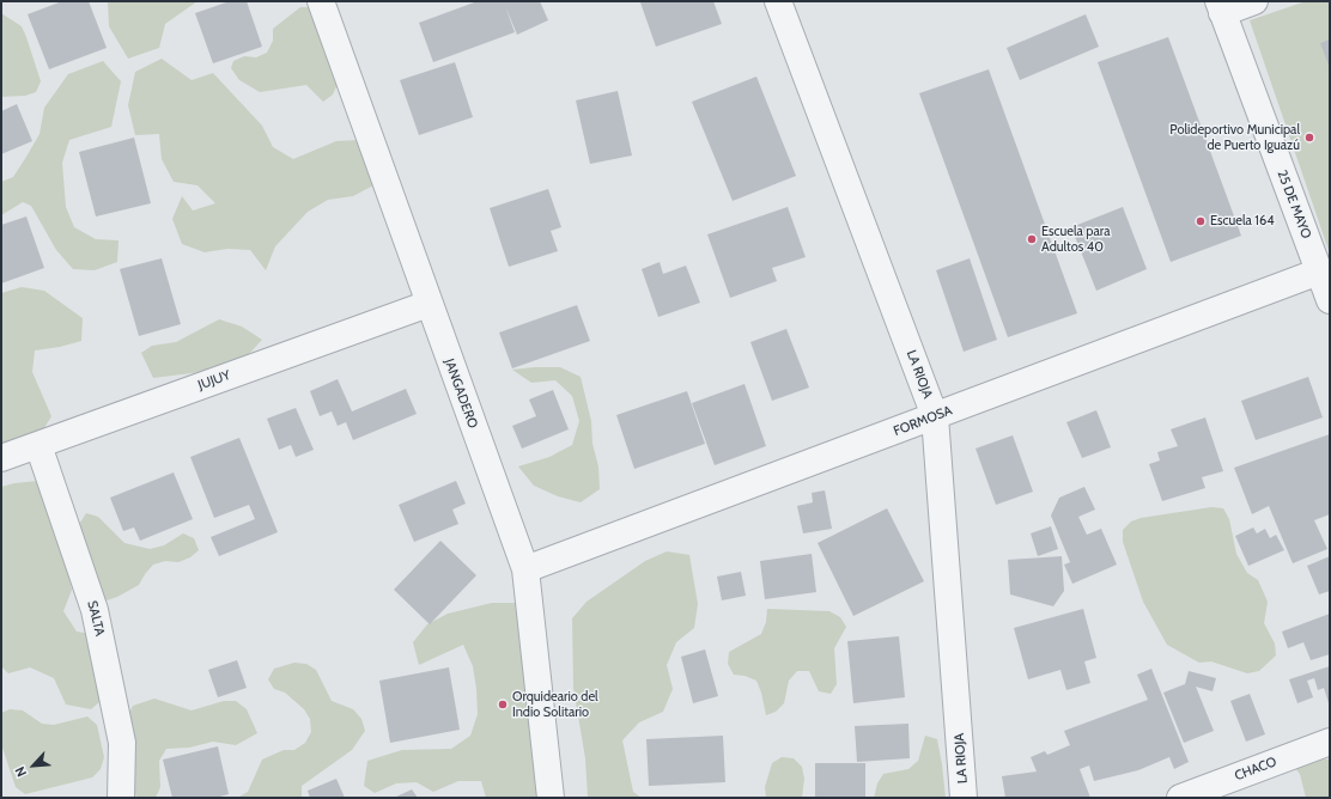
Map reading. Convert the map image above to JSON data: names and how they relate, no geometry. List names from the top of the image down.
{
  "streets": {
    "street": [
      "25 DE MAYO",
      "LA RIOJA",
      "JUJUY",
      "JANGADERO",
      "FORMOSA",
      "SALTA",
      "CHACO"
    ]
  },
  "crossings": [
    ["25 DE MAYO", "FORMOSA"],
    ["LA RIOJA", "FORMOSA"],
    ["JUJUY", "JANGADERO"],
    ["JUJUY", "SALTA"],
    ["JANGADERO", "FORMOSA"]
  ],
  "places": [
    "Polideportivo Municipal de Puerto Iguazú",
    "Escuela 164",
    "Escuela para Adultos 40",
    "Orquideario del Indio Solitario"
  ],
  "north": "bottom left"
}
